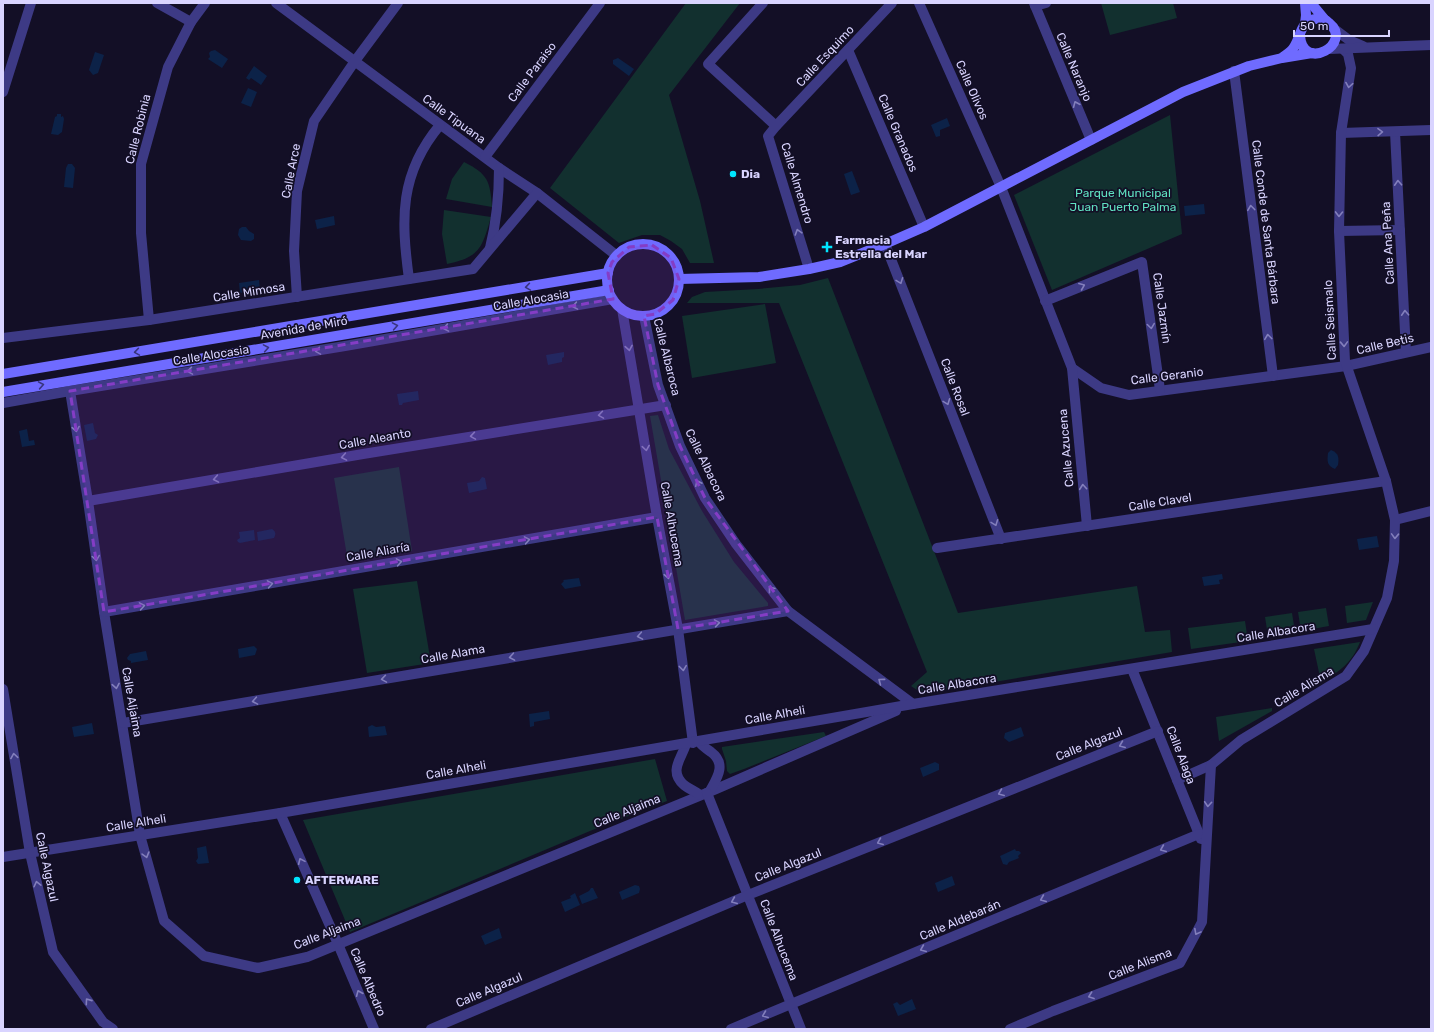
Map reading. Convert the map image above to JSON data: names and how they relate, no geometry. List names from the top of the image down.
{
  "streets": {
    "main road": ["Avenida de Miró"],
    "street": [
      "Calle Esquimo",
      "Calle Naranjo",
      "Calle Paraiso",
      "Calle Olivos",
      "Calle Tipuana",
      "Calle Robinia",
      "Calle Granados",
      "Calle Arce",
      "Calle Almendro",
      "Calle Conde de Santa Bárbara",
      "Calle Ana Peña",
      "Calle Mimosa",
      "Calle Alocasia",
      "Calle Jazmín",
      "Calle Seismalo",
      "Calle Betis",
      "Calle Albaroca",
      "Calle Geranio",
      "Calle Rosal",
      "Calle Aleanto",
      "Calle Azucena",
      "Calle Albacora",
      "Calle Clavel",
      "Calle Alhucema",
      "Calle Aliaría",
      "Calle Alama",
      "Calle Alisma",
      "Calle Aljaima",
      "Calle Alheli",
      "Calle Algazul",
      "Calle Alaga",
      "Calle Aldebarán",
      "Calle Albedro"
    ]
  },
  "crossings": [
    ["Calle Esquimo", "Calle Granados"],
    ["Calle Esquimo", "Calle Almendro"],
    ["Calle Paraiso", "Calle Tipuana"],
    ["Calle Tipuana", "Calle Arce"],
    ["Calle Tipuana", "Calle Mimosa"],
    ["Calle Tipuana", "Calle Alocasia"],
    ["Calle Tipuana", "Avenida de Miró"],
    ["Calle Tipuana", "Calle Albaroca"],
    ["Calle Tipuana", "Calle Alhucema"],
    ["Calle Robinia", "Calle Mimosa"],
    ["Calle Arce", "Calle Mimosa"],
    ["Calle Conde de Santa Bárbara", "Calle Geranio"],
    ["Calle Ana Peña", "Calle Betis"],
    ["Calle Alocasia", "Avenida de Miró"],
    ["Calle Alocasia", "Calle Albaroca"],
    ["Calle Alocasia", "Calle Alhucema"],
    ["Calle Alocasia", "Calle Aljaima"],
    ["Calle Jazmín", "Calle Geranio"],
    ["Calle Seismalo", "Calle Betis"],
    ["Calle Seismalo", "Calle Geranio"],
    ["Calle Seismalo", "Calle Albacora"],
    ["Calle Seismalo", "Calle Clavel"],
    ["Calle Seismalo", "Calle Alisma"],
    ["Avenida de Miró", "Calle Albaroca"],
    ["Avenida de Miró", "Calle Alhucema"],
    ["Calle Betis", "Calle Geranio"],
    ["Calle Albaroca", "Calle Aleanto"],
    ["Calle Albaroca", "Calle Albacora"],
    ["Calle Albaroca", "Calle Alhucema"],
    ["Calle Geranio", "Calle Azucena"],
    ["Calle Rosal", "Calle Clavel"],
    ["Calle Aleanto", "Calle Albacora"],
    ["Calle Aleanto", "Calle Alhucema"],
    ["Calle Aleanto", "Calle Aljaima"],
    ["Calle Azucena", "Calle Clavel"],
    ["Calle Albacora", "Calle Alama"],
    ["Calle Albacora", "Calle Alisma"],
    ["Calle Albacora", "Calle Aljaima"],
    ["Calle Albacora", "Calle Alheli"],
    ["Calle Albacora", "Calle Alaga"],
    ["Calle Alhucema", "Calle Aliaría"],
    ["Calle Alhucema", "Calle Alama"],
    ["Calle Alhucema", "Calle Aljaima"],
    ["Calle Alhucema", "Calle Alheli"],
    ["Calle Alhucema", "Calle Algazul"],
    ["Calle Alhucema", "Calle Aldebarán"],
    ["Calle Aliaría", "Calle Aljaima"],
    ["Calle Alama", "Calle Aljaima"],
    ["Calle Alisma", "Calle Alaga"],
    ["Calle Aljaima", "Calle Alheli"],
    ["Calle Aljaima", "Calle Albedro"],
    ["Calle Alheli", "Calle Algazul"],
    ["Calle Alheli", "Calle Albedro"],
    ["Calle Algazul", "Calle Alaga"],
    ["Calle Alaga", "Calle Aldebarán"]
  ],
  "one_way": [
    "Calle Naranjo",
    "Calle Almendro",
    "Calle Conde de Santa Bárbara",
    "Calle Ana Peña",
    "Calle Alocasia",
    "Calle Seismalo",
    "Calle Rosal",
    "Calle Aleanto",
    "Calle Azucena",
    "Calle Albacora",
    "Calle Alhucema",
    "Calle Aliaría",
    "Calle Alisma",
    "Calle Aljaima",
    "Calle Aldebarán",
    "Calle Albedro"
  ],
  "parks": ["Parque Municipal Juan Puerto Palma"],
  "places": {
    "other": ["Dia", "AFTERWARE"],
    "health": ["Farmacia Estrella del Mar"]
  },
  "scale_bar": "50 m"
}
